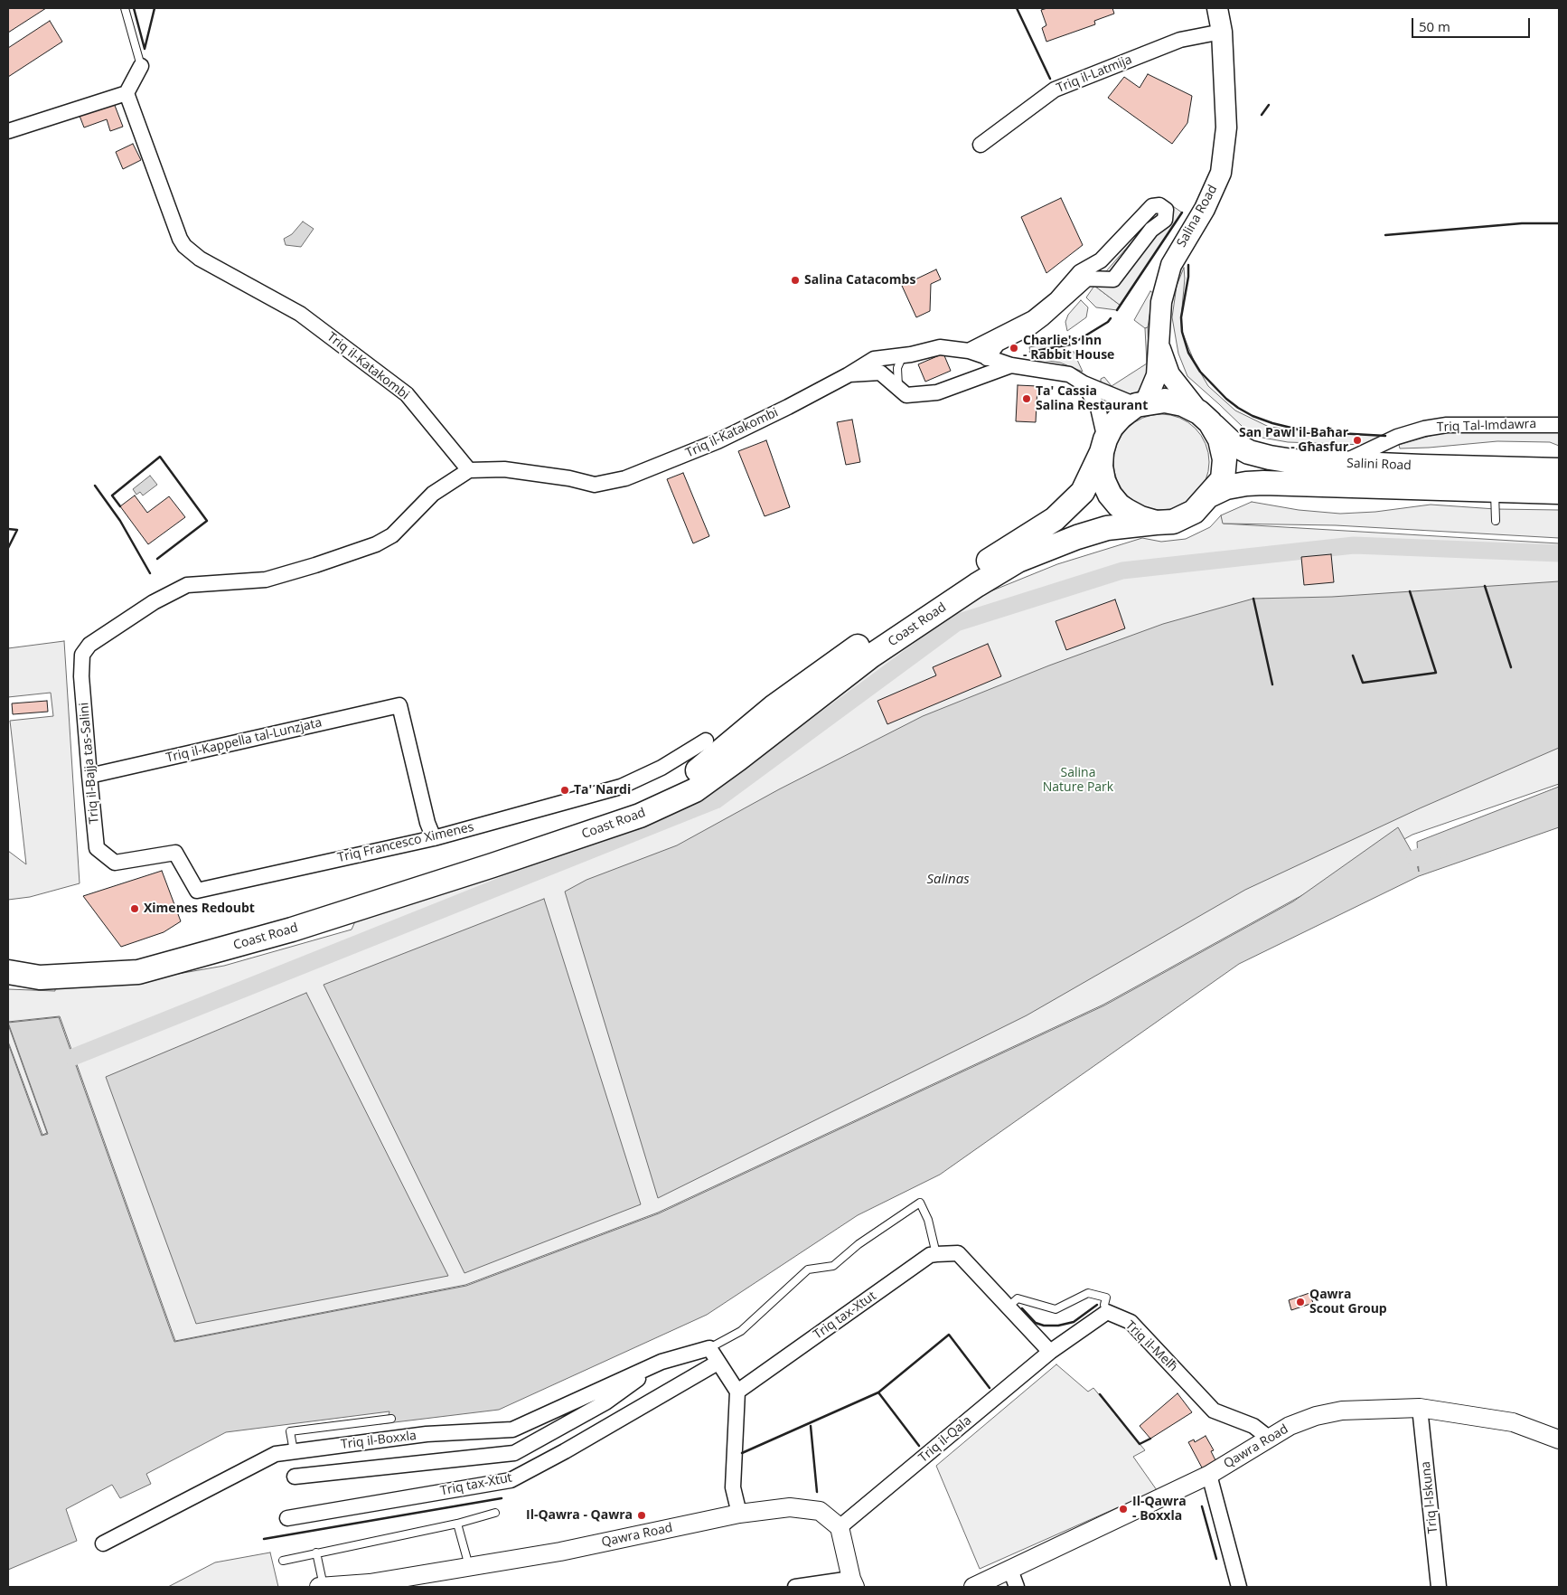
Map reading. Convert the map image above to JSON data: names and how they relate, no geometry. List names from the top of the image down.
{
  "streets": {
    "highway": ["Salini Road", "Coast Road"],
    "main road": ["Salina Road"],
    "street": [
      "Triq il-Latmija",
      "Triq il-Katakombi",
      "Triq Tal-Imdawra",
      "Triq il-Kappella tal-Lunzjata",
      "Triq il-Bajja tas-Salini",
      "Triq Francesco Ximenes",
      "Triq tax-Xtut",
      "Triq il-Melħ",
      "Triq il-Qala",
      "Triq il-Boxxla",
      "Qawra Road",
      "Triq l-Iskuna"
    ]
  },
  "crossings": [
    ["Triq il-Latmija", "Salina Road"],
    ["Salina Road", "Triq il-Katakombi"],
    ["Salina Road", "Salini Road"],
    ["Salina Road", "Coast Road"],
    ["Triq il-Katakombi", "Salini Road"],
    ["Triq il-Katakombi", "Coast Road"],
    ["Triq il-Katakombi", "Triq il-Bajja tas-Salini"],
    ["Triq Tal-Imdawra", "Salini Road"],
    ["Salini Road", "Coast Road"],
    ["Triq il-Kappella tal-Lunzjata", "Triq il-Bajja tas-Salini"],
    ["Triq il-Kappella tal-Lunzjata", "Triq Francesco Ximenes"],
    ["Triq il-Bajja tas-Salini", "Triq Francesco Ximenes"],
    ["Triq il-Melħ", "Qawra Road"],
    ["Triq il-Qala", "Qawra Road"],
    ["Qawra Road", "Triq l-Iskuna"]
  ],
  "water": ["Salinas"],
  "parks": ["Salina Nature Park"],
  "places": [
    "Salina Catacombs",
    "Charlie's Inn - Rabbit House",
    "Ta' Cassia Salina Restaurant",
    "San Pawl il-Baħar - Għasfur",
    "Ta' Nardi",
    "Ximenes Redoubt",
    "Qawra Scout Group",
    "Il-Qawra - Boxxla",
    "Il-Qawra - Qawra"
  ],
  "scale_bar": "50 m"
}
